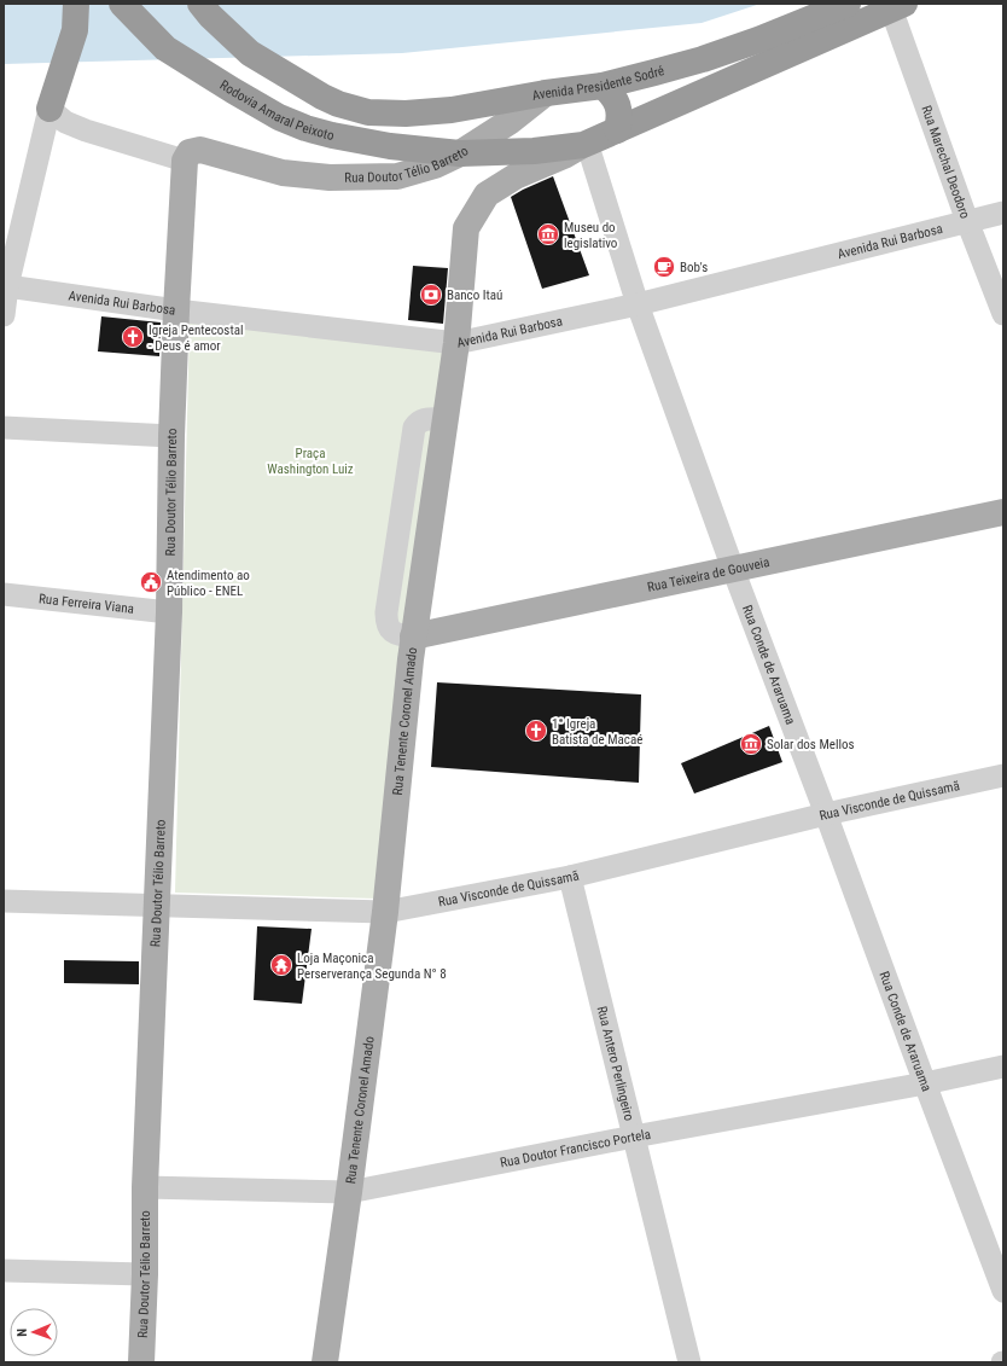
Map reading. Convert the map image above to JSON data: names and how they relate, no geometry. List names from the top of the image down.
{
  "streets": {
    "highway": ["Avenida Presidente Sodré", "Rodovia Amaral Peixoto"],
    "main road": ["Rua Doutor Télio Barreto", "Rua Teixeira de Gouveia", "Rua Tenente Coronel Amado"],
    "street": [
      "Rua Marechal Deodoro",
      "Avenida Rui Barbosa",
      "Rua Ferreira Viana",
      "Rua Conde de Araruama",
      "Rua Visconde de Quissamã",
      "Rua Antero Perlingeiro",
      "Rua Doutor Francisco Portela"
    ]
  },
  "crossings": [
    ["Avenida Presidente Sodré", "Rua Doutor Télio Barreto"],
    ["Rodovia Amaral Peixoto", "Rua Doutor Télio Barreto"],
    ["Rua Doutor Télio Barreto", "Avenida Rui Barbosa"],
    ["Rua Doutor Télio Barreto", "Rua Ferreira Viana"],
    ["Rua Doutor Télio Barreto", "Rua Visconde de Quissamã"],
    ["Rua Doutor Télio Barreto", "Rua Doutor Francisco Portela"],
    ["Rua Marechal Deodoro", "Avenida Rui Barbosa"],
    ["Avenida Rui Barbosa", "Rua Conde de Araruama"],
    ["Avenida Rui Barbosa", "Rua Tenente Coronel Amado"],
    ["Rua Teixeira de Gouveia", "Rua Conde de Araruama"],
    ["Rua Teixeira de Gouveia", "Rua Tenente Coronel Amado"],
    ["Rua Conde de Araruama", "Rua Tenente Coronel Amado"],
    ["Rua Conde de Araruama", "Rua Visconde de Quissamã"],
    ["Rua Conde de Araruama", "Rua Doutor Francisco Portela"],
    ["Rua Tenente Coronel Amado", "Rua Visconde de Quissamã"],
    ["Rua Tenente Coronel Amado", "Rua Doutor Francisco Portela"],
    ["Rua Visconde de Quissamã", "Rua Antero Perlingeiro"],
    ["Rua Antero Perlingeiro", "Rua Doutor Francisco Portela"]
  ],
  "parks": ["Praça Washington Luiz"],
  "places": {
    "museum": ["Museu do legislativo", "Solar dos Mellos"],
    "cafe": ["Bob's"],
    "bank": ["Banco Itaú"],
    "church": ["Igreja Pentecostal - Deus é amor", "1° Igreja Batista de Macaé"],
    "public building": ["Atendimento ao Público - ENEL"],
    "temple": ["Loja Maçonica Perserverança Segunda N° 8"]
  },
  "north": "left"
}
